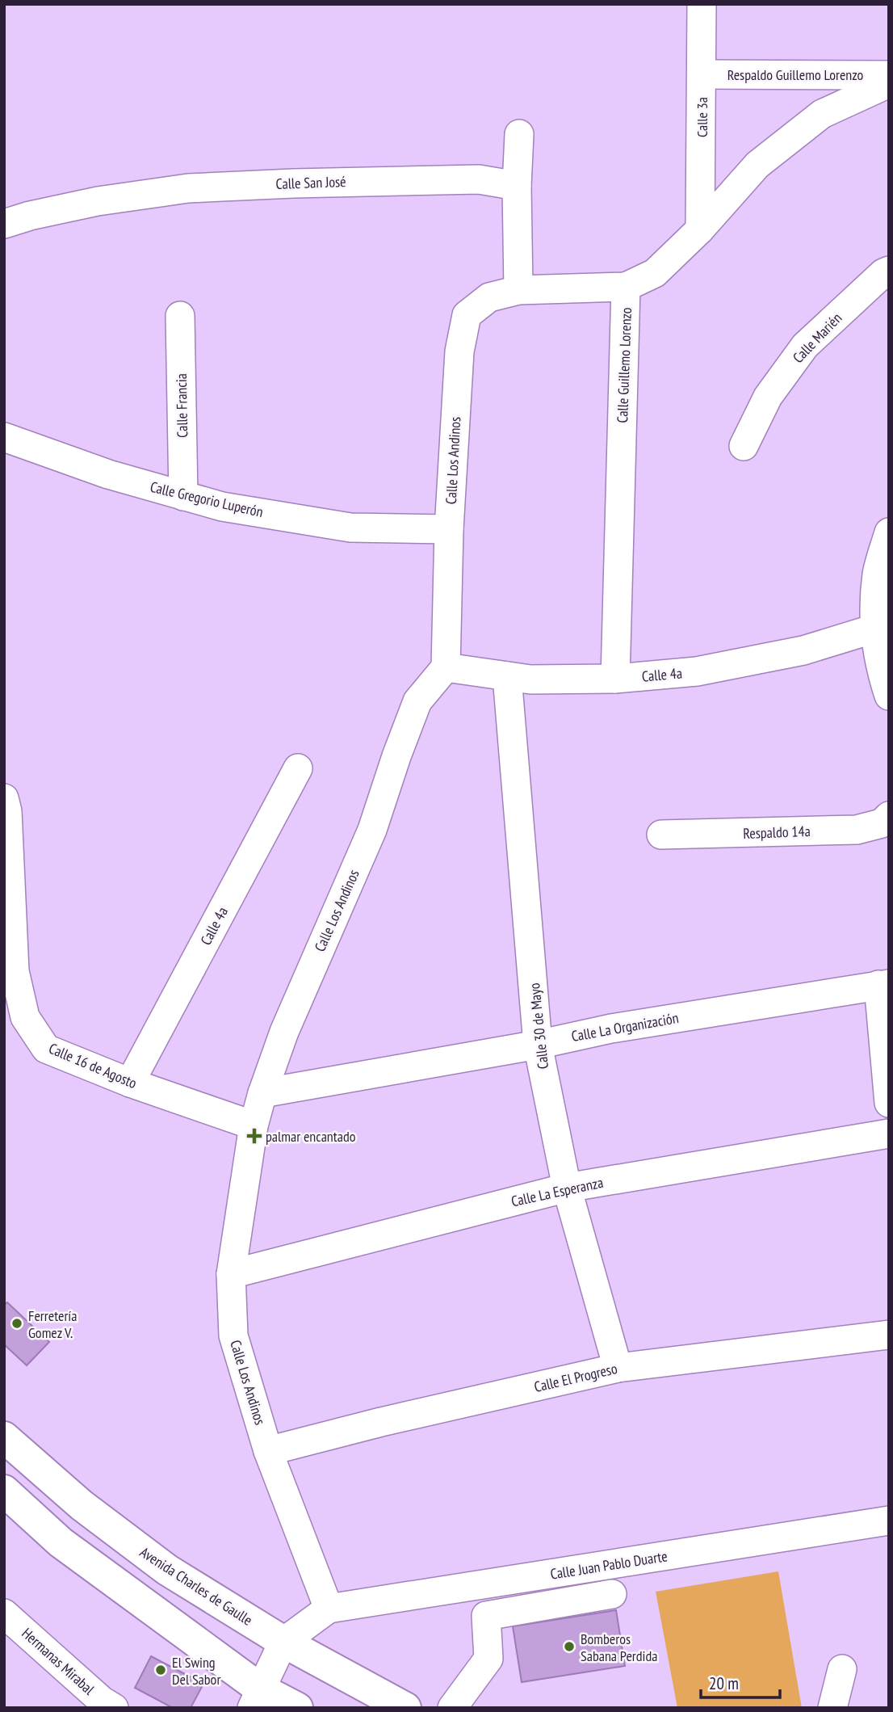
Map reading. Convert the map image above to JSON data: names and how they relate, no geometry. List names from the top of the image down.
{
  "streets": {
    "main road": ["Avenida Charles de Gaulle"],
    "street": [
      "Respaldo Guillemo Lorenzo",
      "Calle 3a",
      "Calle San José",
      "Calle Marién",
      "Calle Guillemo Lorenzo",
      "Calle Francia",
      "Calle Los Andinos",
      "Calle Gregorio Luperón",
      "Calle 4a",
      "Respaldo 14a",
      "Calle 30 de Mayo",
      "Calle La Organización",
      "Calle 16 de Agosto",
      "Calle La Esperanza",
      "Calle El Progreso",
      "Calle Juan Pablo Duarte",
      "Hermanas Mirabal"
    ]
  },
  "crossings": [
    ["Respaldo Guillemo Lorenzo", "Calle 3a"],
    ["Calle 3a", "Calle Guillemo Lorenzo"],
    ["Calle Guillemo Lorenzo", "Calle Los Andinos"],
    ["Calle Guillemo Lorenzo", "Calle 4a"],
    ["Calle Francia", "Calle Gregorio Luperón"],
    ["Calle Los Andinos", "Calle Gregorio Luperón"],
    ["Calle Los Andinos", "Calle 4a"],
    ["Calle Los Andinos", "Calle La Organización"],
    ["Calle Los Andinos", "Calle 16 de Agosto"],
    ["Calle Los Andinos", "Calle La Esperanza"],
    ["Calle Los Andinos", "Calle El Progreso"],
    ["Calle Los Andinos", "Calle Juan Pablo Duarte"],
    ["Calle 4a", "Calle 30 de Mayo"],
    ["Calle 4a", "Calle 16 de Agosto"],
    ["Calle 30 de Mayo", "Calle La Organización"],
    ["Calle 30 de Mayo", "Calle La Esperanza"],
    ["Calle 30 de Mayo", "Calle El Progreso"]
  ],
  "places": {
    "health": ["palmar encantado"],
    "other": ["Ferretería Gomez V.", "Bomberos Sabana Perdida", "El Swing Del Sabor"]
  },
  "scale_bar": "20 m"
}
